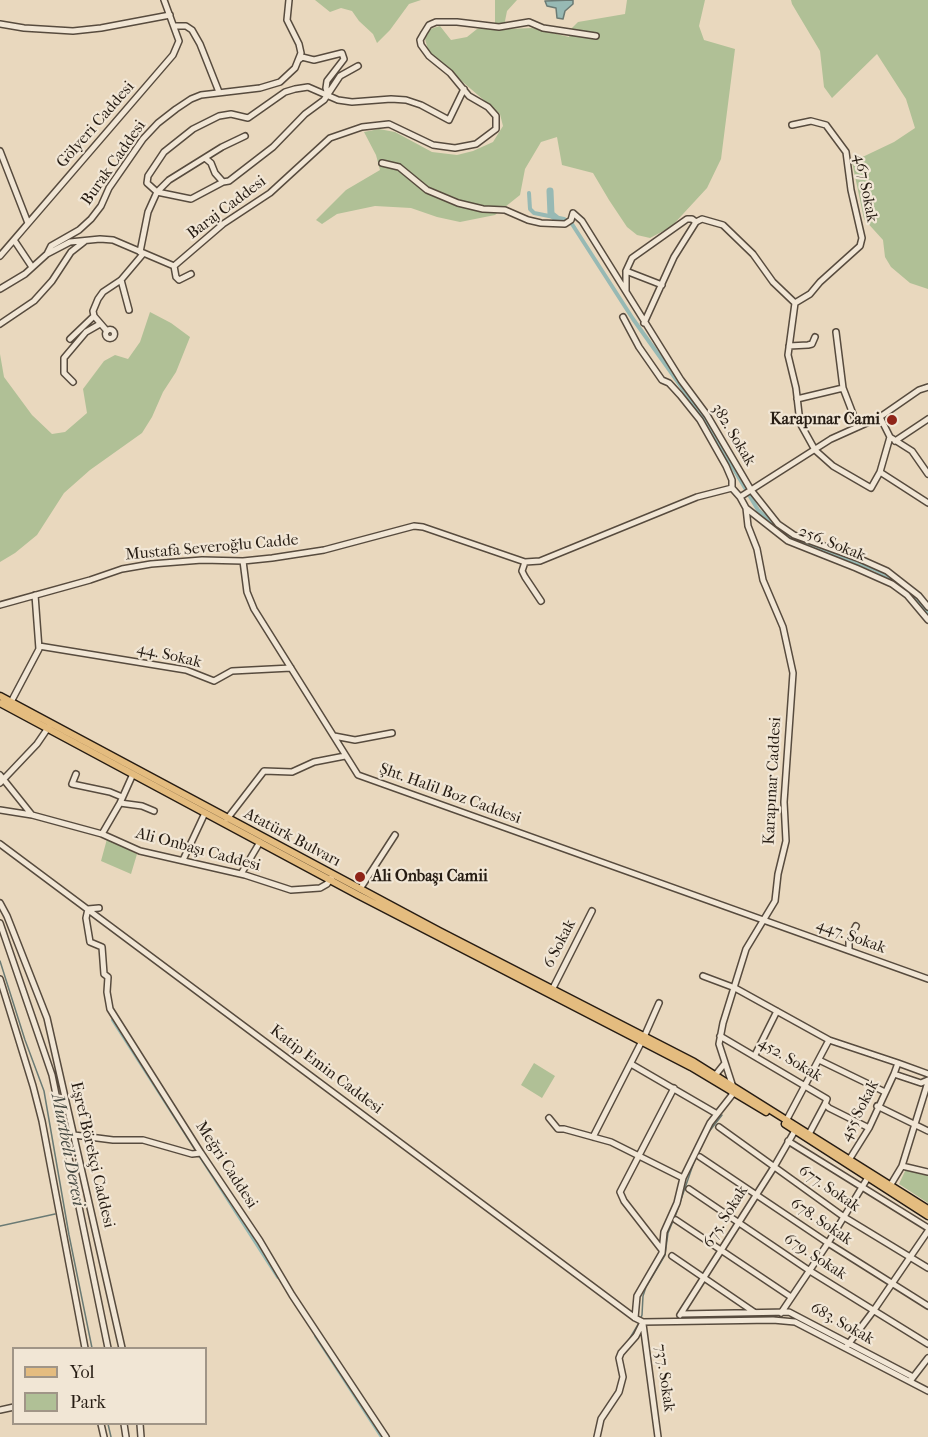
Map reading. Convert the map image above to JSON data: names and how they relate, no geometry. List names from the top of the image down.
{
  "streets": {
    "main road": ["Atatürk Bulvarı"],
    "street": [
      "Gölyeri Caddesi",
      "Burak Caddesi",
      "467 Sokak",
      "Baraj Caddesi",
      "382. Sokak",
      "256. Sokak",
      "Mustafa Severoğlu Cadde",
      "44. Sokak",
      "Karapınar Caddesi",
      "Şht. Halil Boz Caddesi",
      "Ali Onbaşı Caddesi",
      "447. Sokak",
      "6 Sokak",
      "452. Sokak",
      "Katip Emin Caddesi",
      "455 Sokak",
      "Eşref Börekçi Caddesi",
      "Meğri Caddesi",
      "677. Sokak",
      "675. Sokak",
      "678. Sokak",
      "679. Sokak",
      "683. Sokak",
      "737. Sokak"
    ]
  },
  "crossings": [
    ["256. Sokak", "Karapınar Caddesi"],
    ["Mustafa Severoğlu Cadde", "Şht. Halil Boz Caddesi"],
    ["44. Sokak", "Şht. Halil Boz Caddesi"],
    ["Karapınar Caddesi", "Şht. Halil Boz Caddesi"],
    ["Karapınar Caddesi", "Atatürk Bulvarı"],
    ["Karapınar Caddesi", "447. Sokak"],
    ["Karapınar Caddesi", "452. Sokak"],
    ["Şht. Halil Boz Caddesi", "447. Sokak"],
    ["Atatürk Bulvarı", "Ali Onbaşı Caddesi"],
    ["Atatürk Bulvarı", "6 Sokak"],
    ["Atatürk Bulvarı", "675. Sokak"],
    ["452. Sokak", "455 Sokak"],
    ["Katip Emin Caddesi", "Meğri Caddesi"],
    ["Katip Emin Caddesi", "737. Sokak"],
    ["677. Sokak", "675. Sokak"],
    ["675. Sokak", "678. Sokak"],
    ["675. Sokak", "679. Sokak"],
    ["675. Sokak", "683. Sokak"]
  ],
  "water": ["Murtbeli Deresi"],
  "places": ["Karapınar Cami", "Ali Onbaşı Camii"],
  "legend": ["Yol", "Park"]
}
